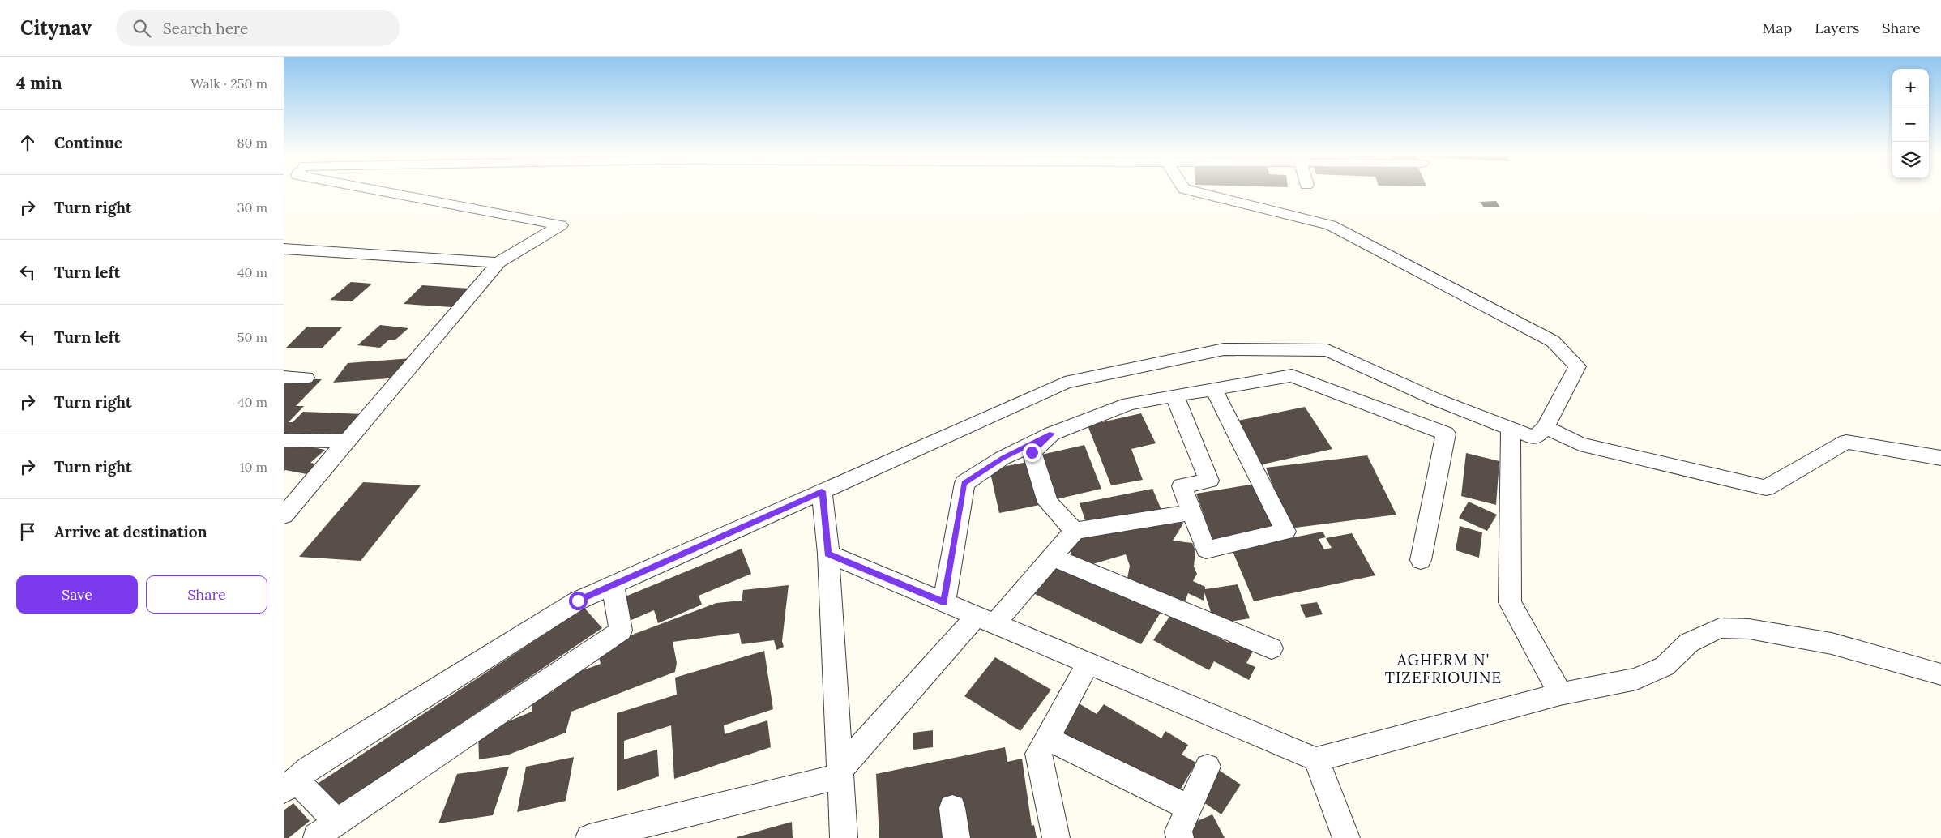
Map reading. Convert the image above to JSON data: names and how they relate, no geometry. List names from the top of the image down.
{
  "districts": ["AGHERM N' TIZEFRIOUINE"],
  "page": {
    "header": "Citynav",
    "search": "Search here",
    "nav": ["Map", "Layers", "Share"],
    "heading": ["4 min", "Walk · 250 m"],
    "map_buttons": ["+", "−"],
    "list": [
      ["Continue", "80 m"],
      ["Turn right", "30 m"],
      ["Turn left", "40 m"],
      ["Turn left", "50 m"],
      ["Turn right", "40 m"],
      ["Turn right", "10 m"],
      "Arrive at destination"
    ],
    "buttons": ["Save", "Share"]
  }
}
